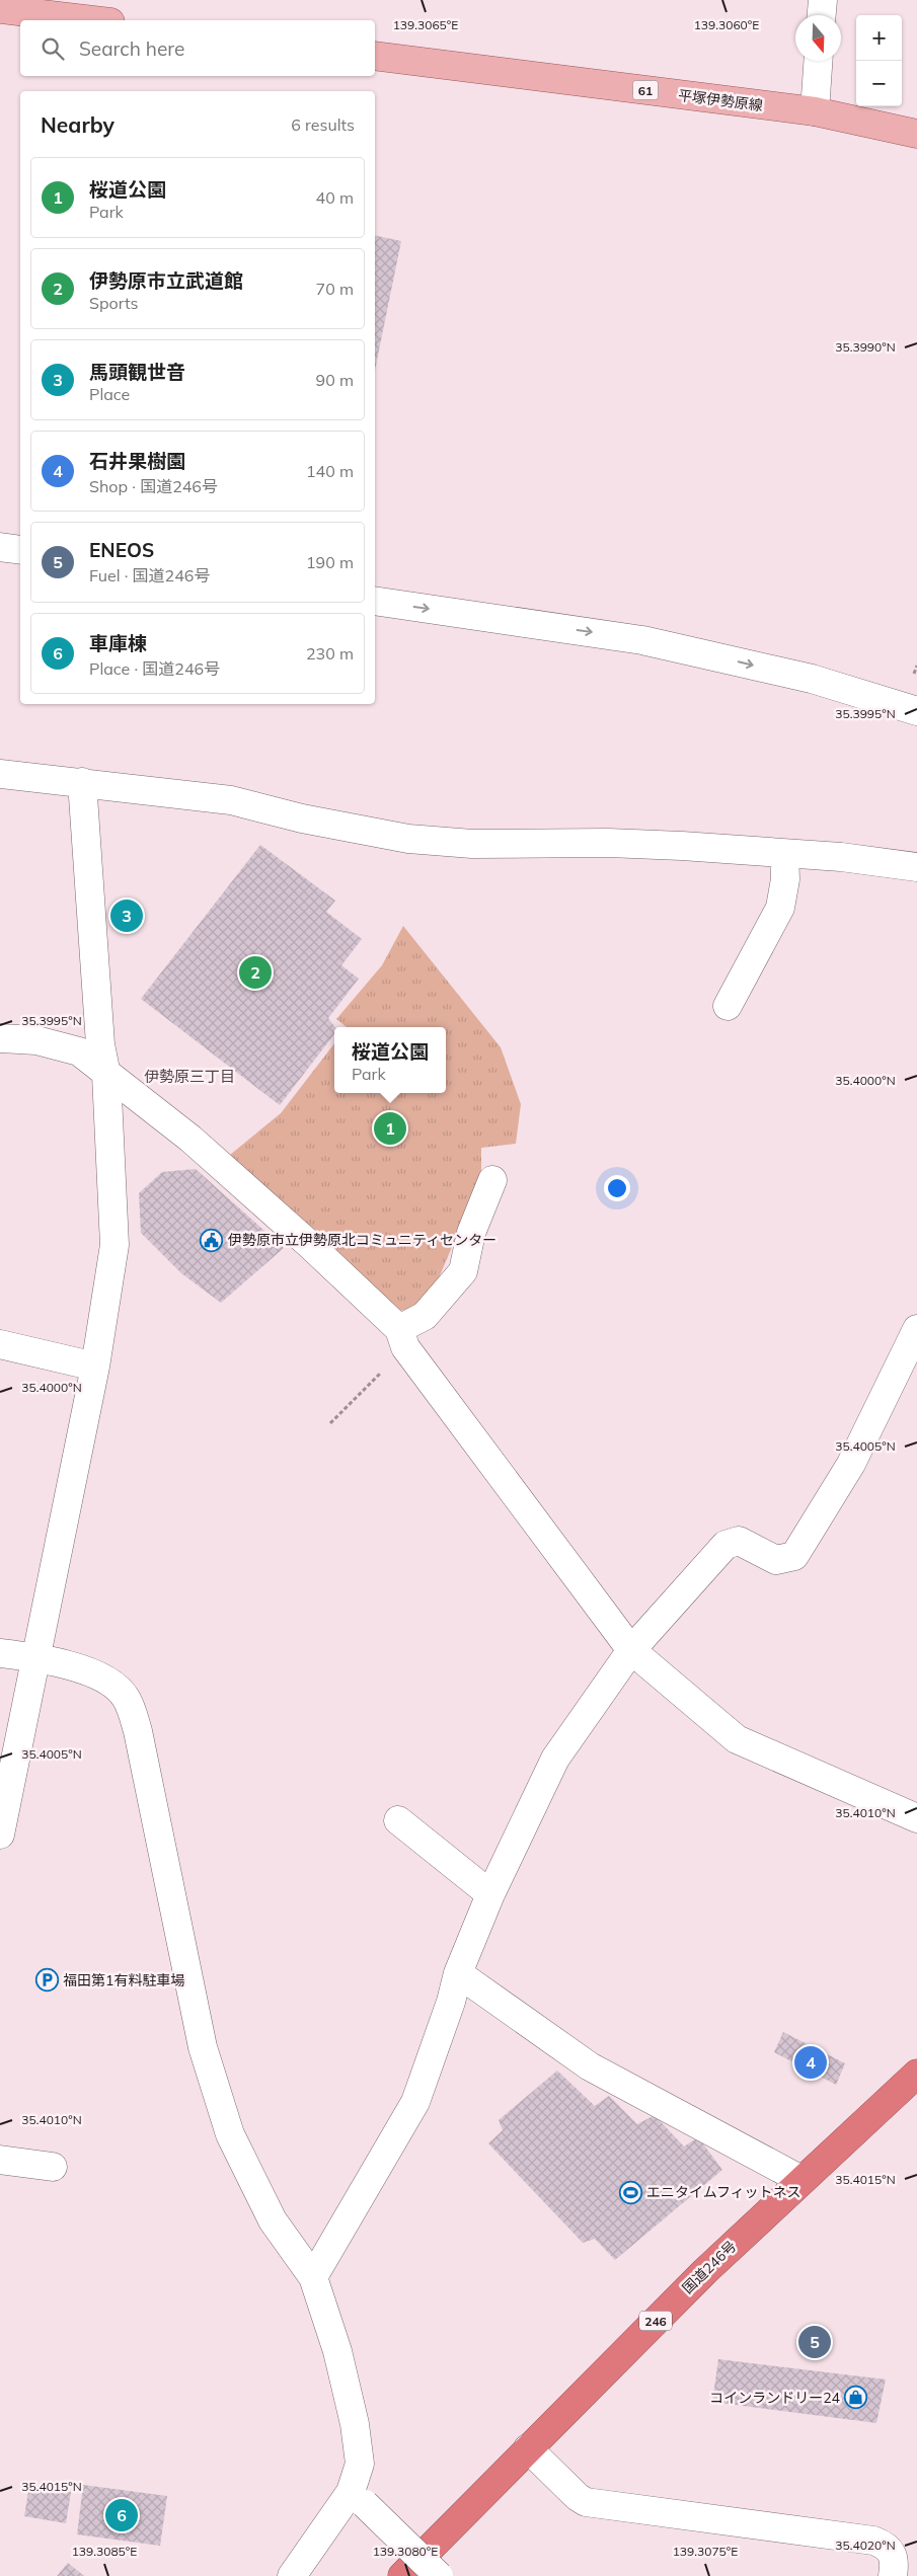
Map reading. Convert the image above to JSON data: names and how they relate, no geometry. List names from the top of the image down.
{
  "streets": {
    "highway": ["国道246号", "246"],
    "main road": ["61", "平塚伊勢原線"]
  },
  "districts": ["伊勢原三丁目"],
  "places": {
    "public building": ["伊勢原市立伊勢原北コミュニティセンター"],
    "parking": ["福田第1有料駐車場"],
    "sports": ["エニタイムフィットネス"],
    "shop": ["コインランドリー24"]
  },
  "north": "bottom",
  "page": {
    "map_buttons": ["+", "−"],
    "search": "Search here",
    "heading": ["Nearby", "6 results"],
    "list": [
      {
        "mark": "1",
        "name": "桜道公園",
        "note": "Park",
        "value": "40 m"
      },
      {
        "mark": "2",
        "name": "伊勢原市立武道館",
        "note": "Sports",
        "value": "70 m"
      },
      {
        "mark": "3",
        "name": "馬頭観世音",
        "note": "Place",
        "value": "90 m"
      },
      {
        "mark": "4",
        "name": "石井果樹園",
        "note": "Shop · 国道246号",
        "value": "140 m"
      },
      {
        "mark": "5",
        "name": "ENEOS",
        "note": "Fuel · 国道246号",
        "value": "190 m"
      },
      {
        "mark": "6",
        "name": "車庫棟",
        "note": "Place · 国道246号",
        "value": "230 m"
      }
    ],
    "pins": [
      "3",
      "2",
      "1",
      "4",
      "5",
      "6"
    ],
    "popup": ["桜道公園", "Park"]
  },
  "coordinates": [
    "139.3065°E",
    "139.3060°E",
    "35.3990°N",
    "35.3995°N",
    "35.4000°N",
    "35.4005°N",
    "35.4010°N",
    "35.4015°N",
    "35.4020°N",
    "139.3085°E",
    "139.3080°E",
    "139.3075°E"
  ]
}
